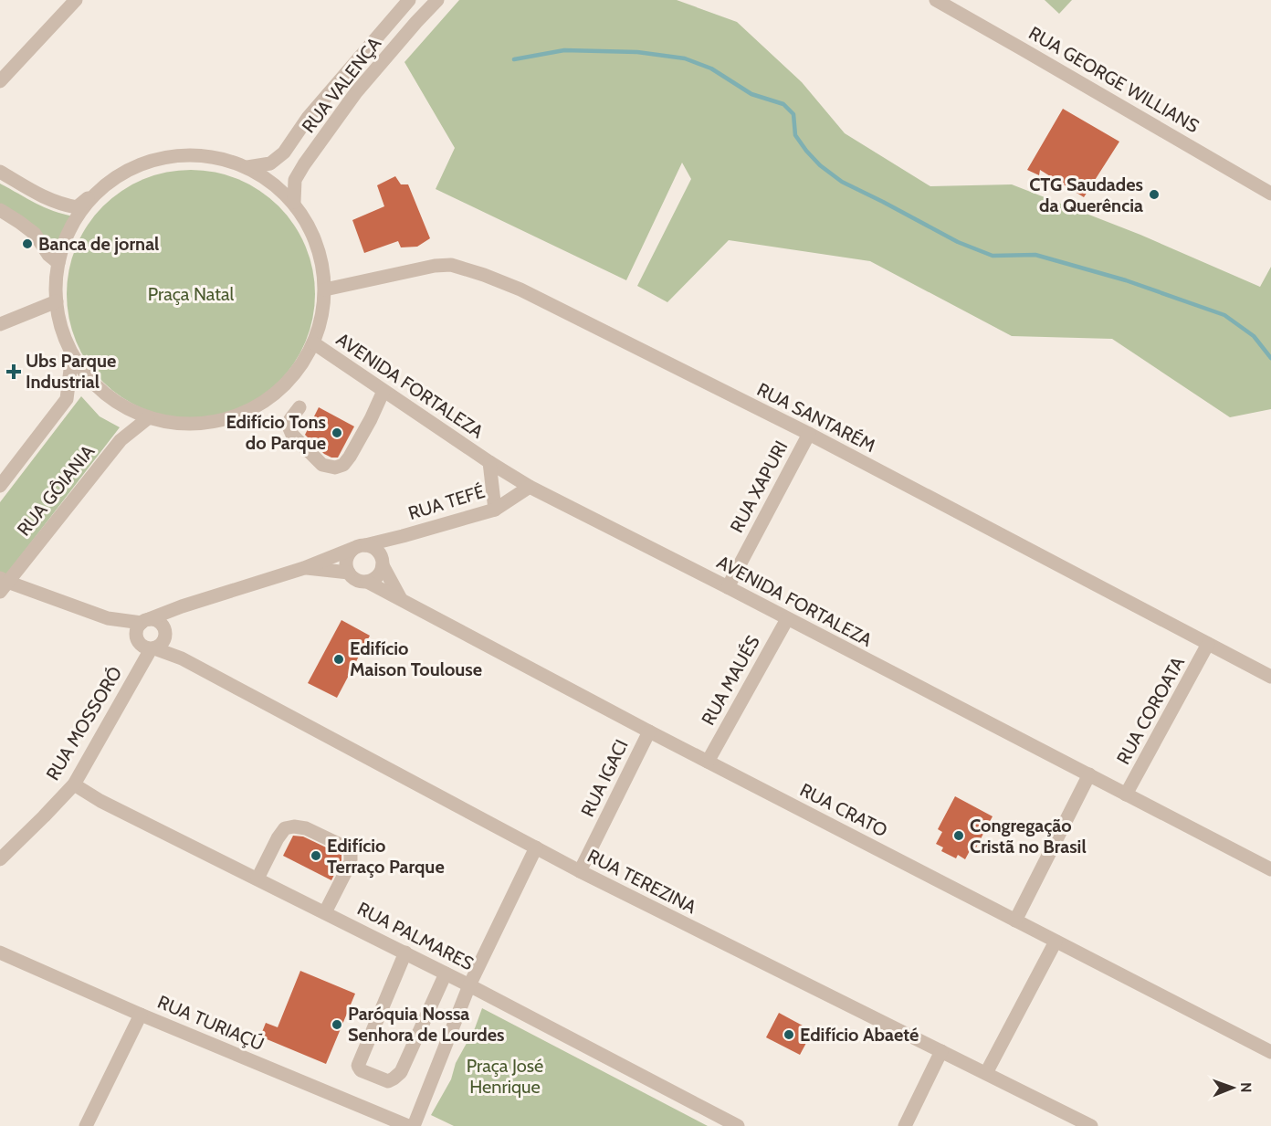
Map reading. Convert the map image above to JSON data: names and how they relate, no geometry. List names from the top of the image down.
{
  "streets": {
    "street": [
      "RUA GEORGE WILLIANS",
      "RUA VALENÇA",
      "AVENIDA FORTALEZA",
      "RUA SANTARÉM",
      "RUA XAPURI",
      "RUA GÔIANIA",
      "RUA TEFÉ",
      "RUA MAUÉS",
      "RUA COROATA",
      "RUA MOSSORÓ",
      "RUA IGACI",
      "RUA CRATO",
      "RUA TEREZINA",
      "RUA PALMARES",
      "RUA TURIAÇÚ"
    ]
  },
  "crossings": [
    ["AVENIDA FORTALEZA", "RUA XAPURI"],
    ["AVENIDA FORTALEZA", "RUA TEFÉ"],
    ["AVENIDA FORTALEZA", "RUA MAUÉS"],
    ["AVENIDA FORTALEZA", "RUA COROATA"],
    ["RUA SANTARÉM", "RUA XAPURI"],
    ["RUA SANTARÉM", "RUA COROATA"],
    ["RUA TEFÉ", "RUA MOSSORÓ"],
    ["RUA TEFÉ", "RUA CRATO"],
    ["RUA TEFÉ", "RUA TEREZINA"],
    ["RUA MAUÉS", "RUA CRATO"],
    ["RUA MOSSORÓ", "RUA TEREZINA"],
    ["RUA MOSSORÓ", "RUA PALMARES"],
    ["RUA IGACI", "RUA CRATO"],
    ["RUA IGACI", "RUA TEREZINA"]
  ],
  "parks": ["Praça Natal", "Praça José Henrique"],
  "places": {
    "other": [
      "CTG Saudades da Querência",
      "Banca de jornal",
      "Edifício Tons do Parque",
      "Edifício Maison Toulouse",
      "Congregação Cristã no Brasil",
      "Edifício Terraço Parque",
      "Paróquia Nossa Senhora de Lourdes",
      "Edifício Abaeté"
    ],
    "health": ["Ubs Parque Industrial"]
  },
  "north": "right"
}
